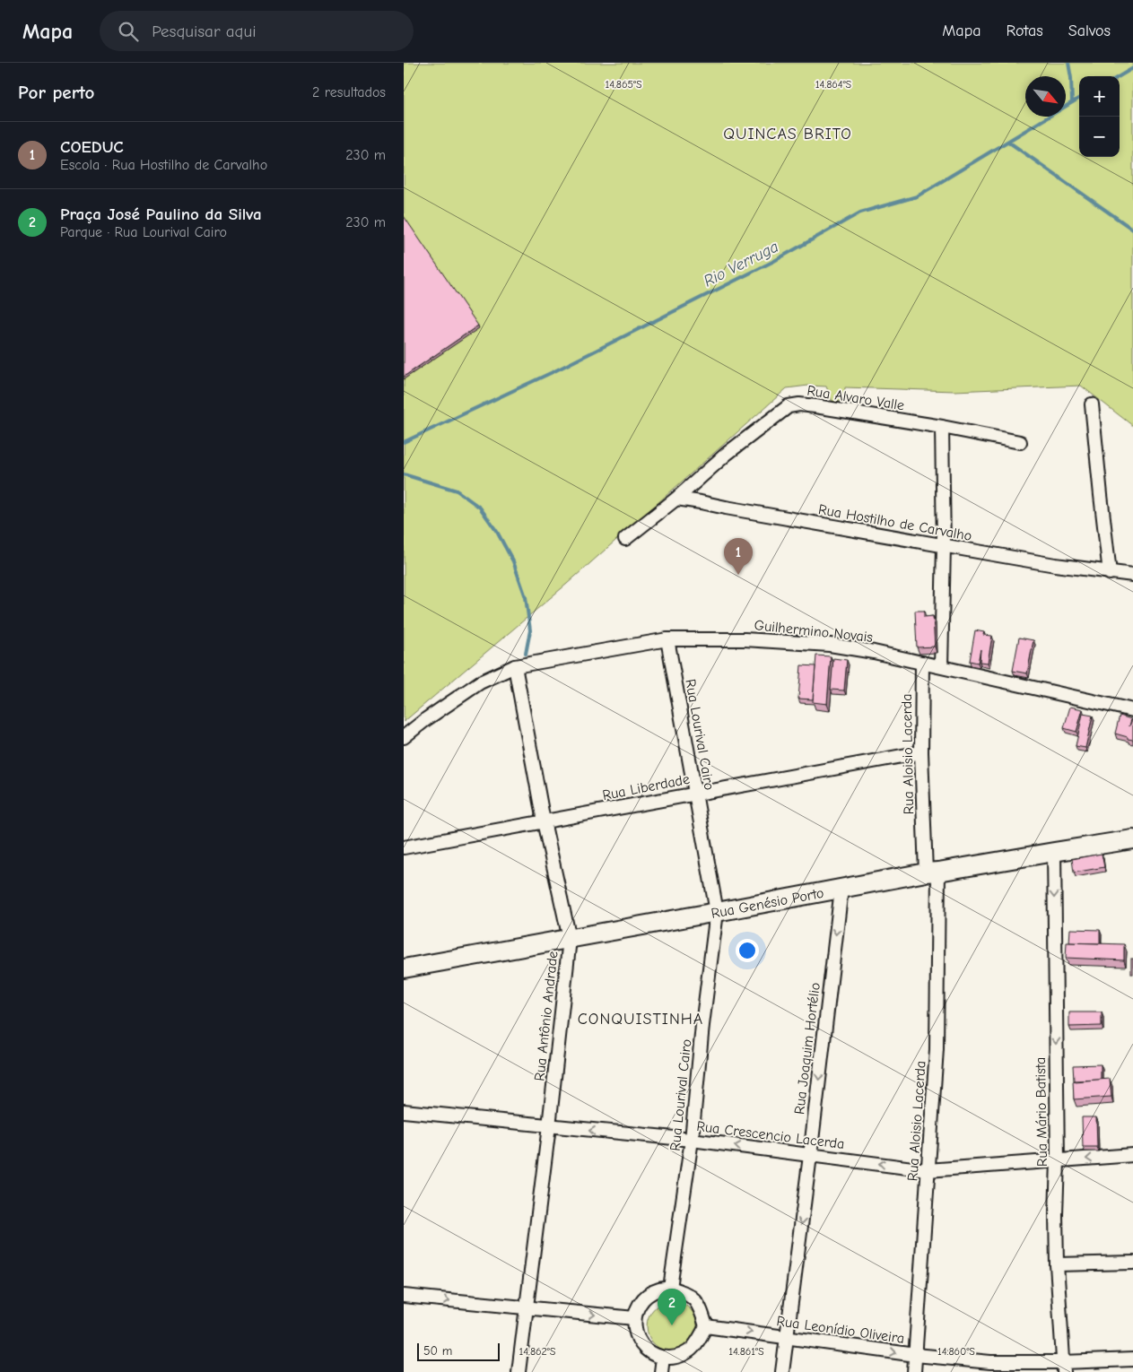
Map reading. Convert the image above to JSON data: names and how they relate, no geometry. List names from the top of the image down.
{
  "streets": {
    "street": [
      "Rua Alvaro Valle",
      "Rua Hostilho de Carvalho",
      "Guilhermino Novais",
      "Rua Lourival Cairo",
      "Rua Aloisio Lacerda",
      "Rua Liberdade",
      "Rua Genésio Porto",
      "Rua Antônio Andrade",
      "Rua Joaquim Hortélio",
      "Rua Mário Batista",
      "Rua Crescencio Lacerda",
      "Rua Leonídio Oliveira"
    ]
  },
  "crossings": [
    ["Rua Alvaro Valle", "Rua Hostilho de Carvalho"],
    ["Guilhermino Novais", "Rua Lourival Cairo"],
    ["Guilhermino Novais", "Rua Aloisio Lacerda"],
    ["Guilhermino Novais", "Rua Antônio Andrade"],
    ["Rua Lourival Cairo", "Rua Liberdade"],
    ["Rua Lourival Cairo", "Rua Genésio Porto"],
    ["Rua Lourival Cairo", "Rua Crescencio Lacerda"],
    ["Rua Lourival Cairo", "Rua Leonídio Oliveira"],
    ["Rua Aloisio Lacerda", "Rua Liberdade"],
    ["Rua Aloisio Lacerda", "Rua Genésio Porto"],
    ["Rua Aloisio Lacerda", "Rua Crescencio Lacerda"],
    ["Rua Aloisio Lacerda", "Rua Leonídio Oliveira"],
    ["Rua Liberdade", "Rua Antônio Andrade"],
    ["Rua Genésio Porto", "Rua Antônio Andrade"],
    ["Rua Genésio Porto", "Rua Joaquim Hortélio"],
    ["Rua Genésio Porto", "Rua Mário Batista"],
    ["Rua Antônio Andrade", "Rua Crescencio Lacerda"],
    ["Rua Joaquim Hortélio", "Rua Crescencio Lacerda"],
    ["Rua Joaquim Hortélio", "Rua Leonídio Oliveira"],
    ["Rua Mário Batista", "Rua Crescencio Lacerda"],
    ["Rua Mário Batista", "Rua Leonídio Oliveira"]
  ],
  "one_way": [
    "Rua Joaquim Hortélio",
    "Rua Mário Batista",
    "Rua Crescencio Lacerda",
    "Rua Leonídio Oliveira"
  ],
  "districts": ["QUINCAS BRITO", "CONQUISTINHA"],
  "water": ["Rio Verruga"],
  "scale_bar": "50 m",
  "north": "bottom right",
  "page": {
    "header": "Mapa",
    "search": "Pesquisar aqui",
    "nav": ["Mapa", "Rotas", "Salvos"],
    "heading": ["Por perto", "2 resultados"],
    "map_buttons": ["+", "−"],
    "list": [
      {
        "mark": "1",
        "name": "COEDUC",
        "note": "Escola · Rua Hostilho de Carvalho",
        "value": "230 m"
      },
      {
        "mark": "2",
        "name": "Praça José Paulino da Silva",
        "note": "Parque · Rua Lourival Cairo",
        "value": "230 m"
      }
    ],
    "pins": ["1", "2"],
    "scale": "50 m"
  },
  "coordinates": [
    "14.865°S",
    "14.864°S",
    "14.862°S",
    "14.861°S",
    "14.860°S"
  ]
}
